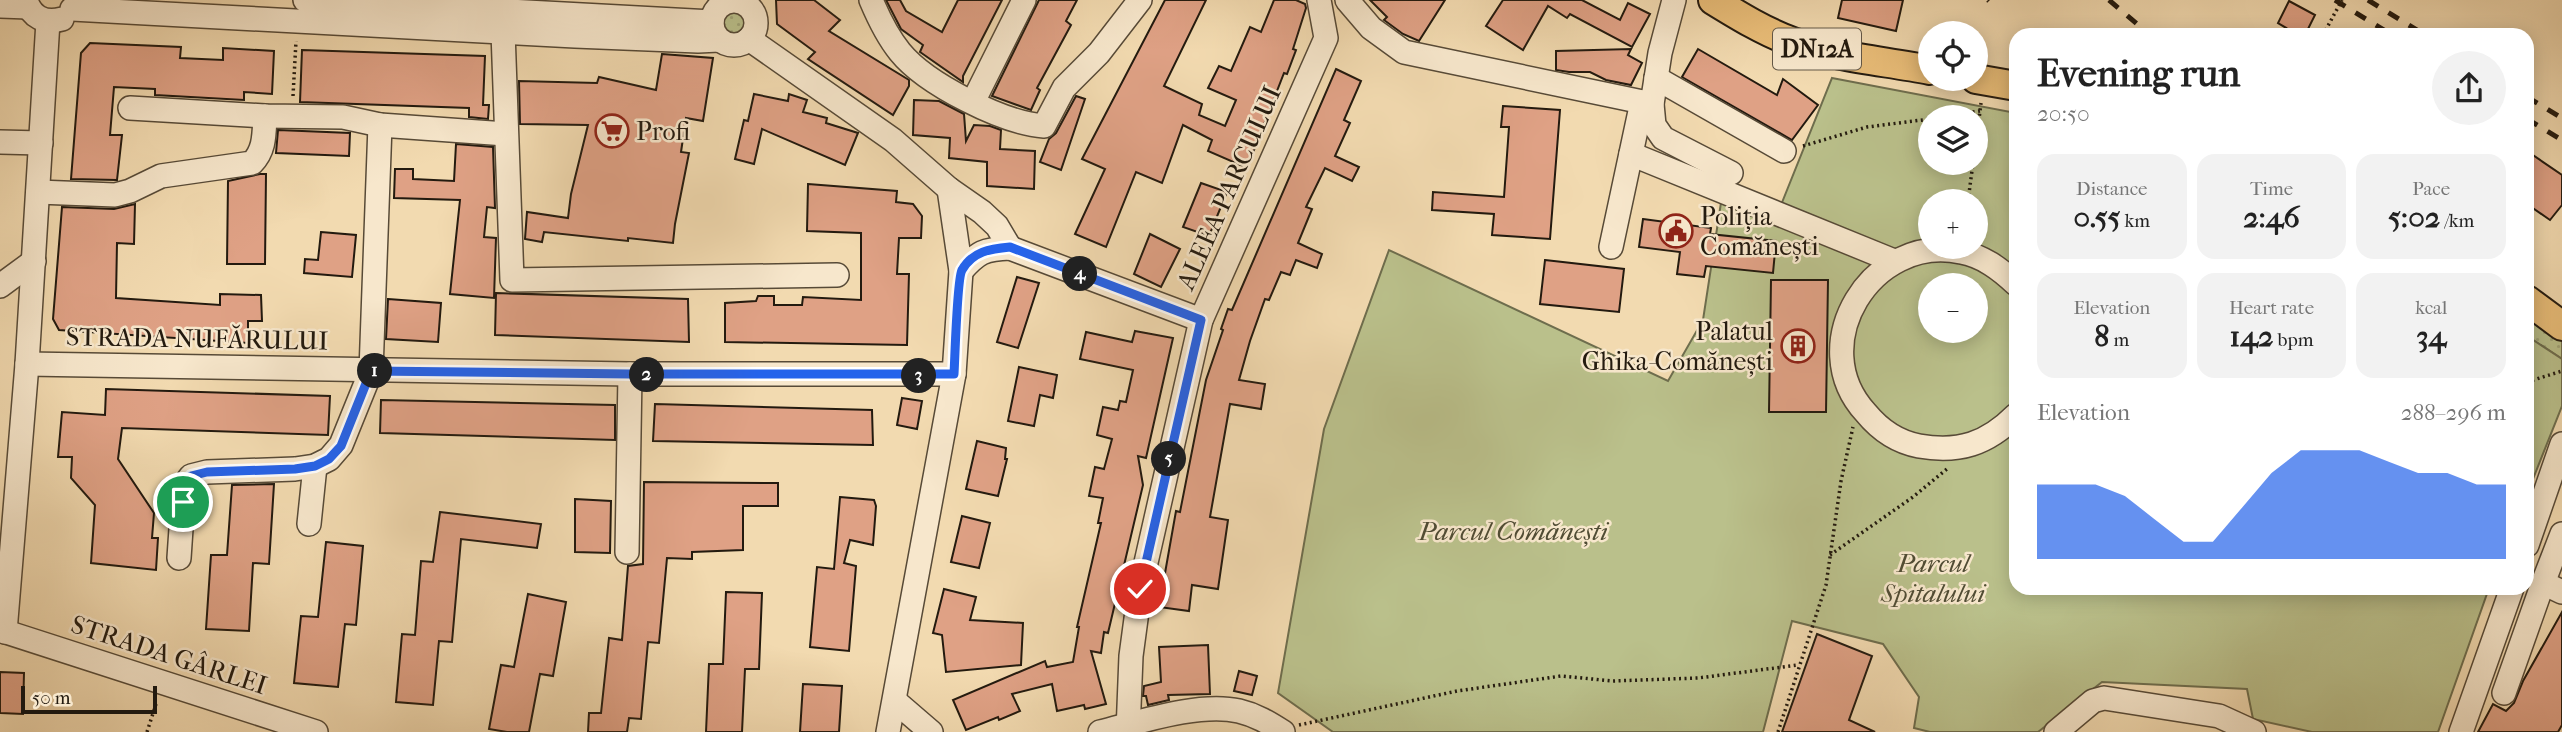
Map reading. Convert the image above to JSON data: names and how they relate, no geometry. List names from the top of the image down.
{
  "streets": {
    "main road": ["DN12A"],
    "street": ["ALEEA PARCULUI", "STRADA NUFĂRULUI", "STRADA GÂRLEI"]
  },
  "parks": ["Parcul Comănești", "Parcul Spitalului"],
  "places": {
    "supermarket": ["Profi"],
    "public building": ["Poliția Comănești"],
    "building": ["Palatul Ghika-Comănești"]
  },
  "scale_bar": "50 m",
  "page": {
    "map_buttons": ["+", "−"],
    "heading": ["Evening run", "20:50"],
    "stats": [
      ["Distance", "0.55 km"],
      ["Time", "2:46"],
      ["Pace", "5:02 /km"],
      ["Elevation", "8 m"],
      ["Heart rate", "142 bpm"],
      ["kcal", "34"]
    ],
    "pins": [
      "4",
      "1",
      "2",
      "3",
      "5"
    ],
    "chart": ["Elevation", "288–296 m"],
    "scale": "50 m"
  }
}
